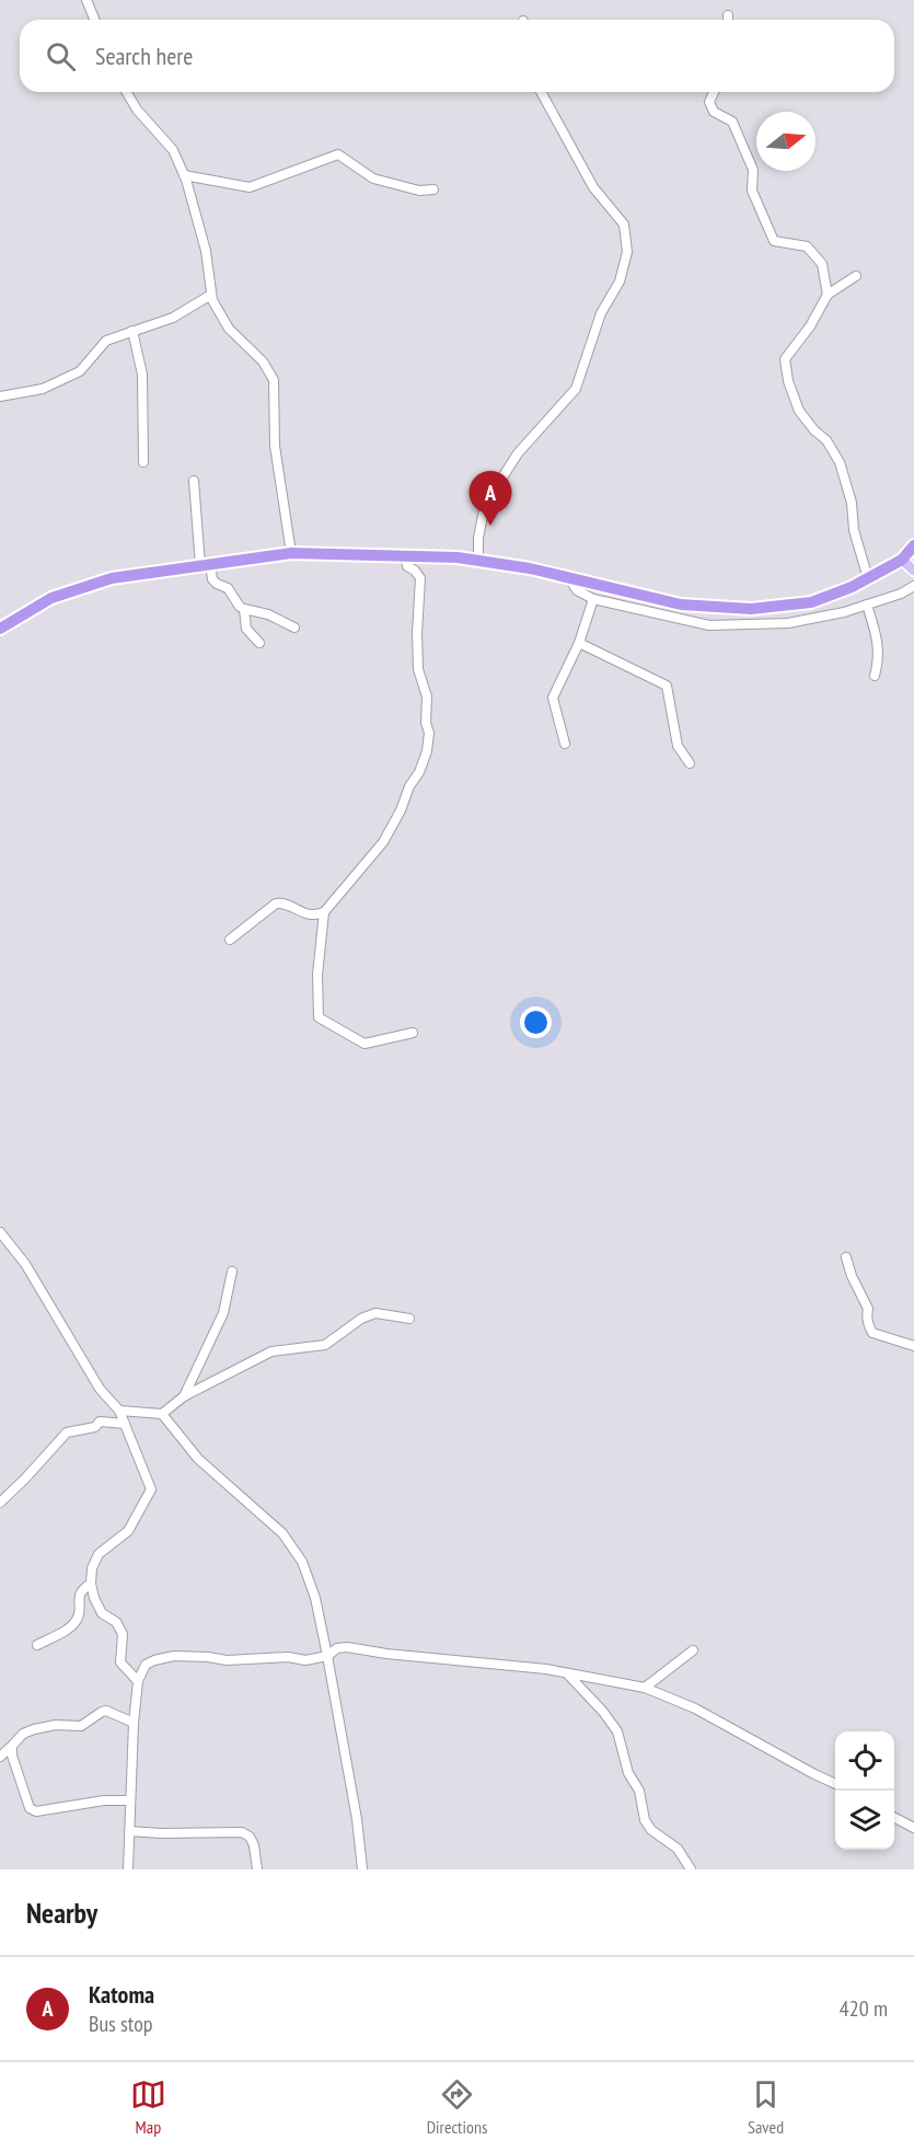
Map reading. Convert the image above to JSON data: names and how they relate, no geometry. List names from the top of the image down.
{
  "north": "right",
  "page": {
    "search": "Search here",
    "pins": "A",
    "heading": "Nearby",
    "list": [
      {
        "mark": "A",
        "name": "Katoma",
        "note": "Bus stop",
        "value": "420 m"
      }
    ],
    "nav": ["Map", "Directions", "Saved"]
  }
}
